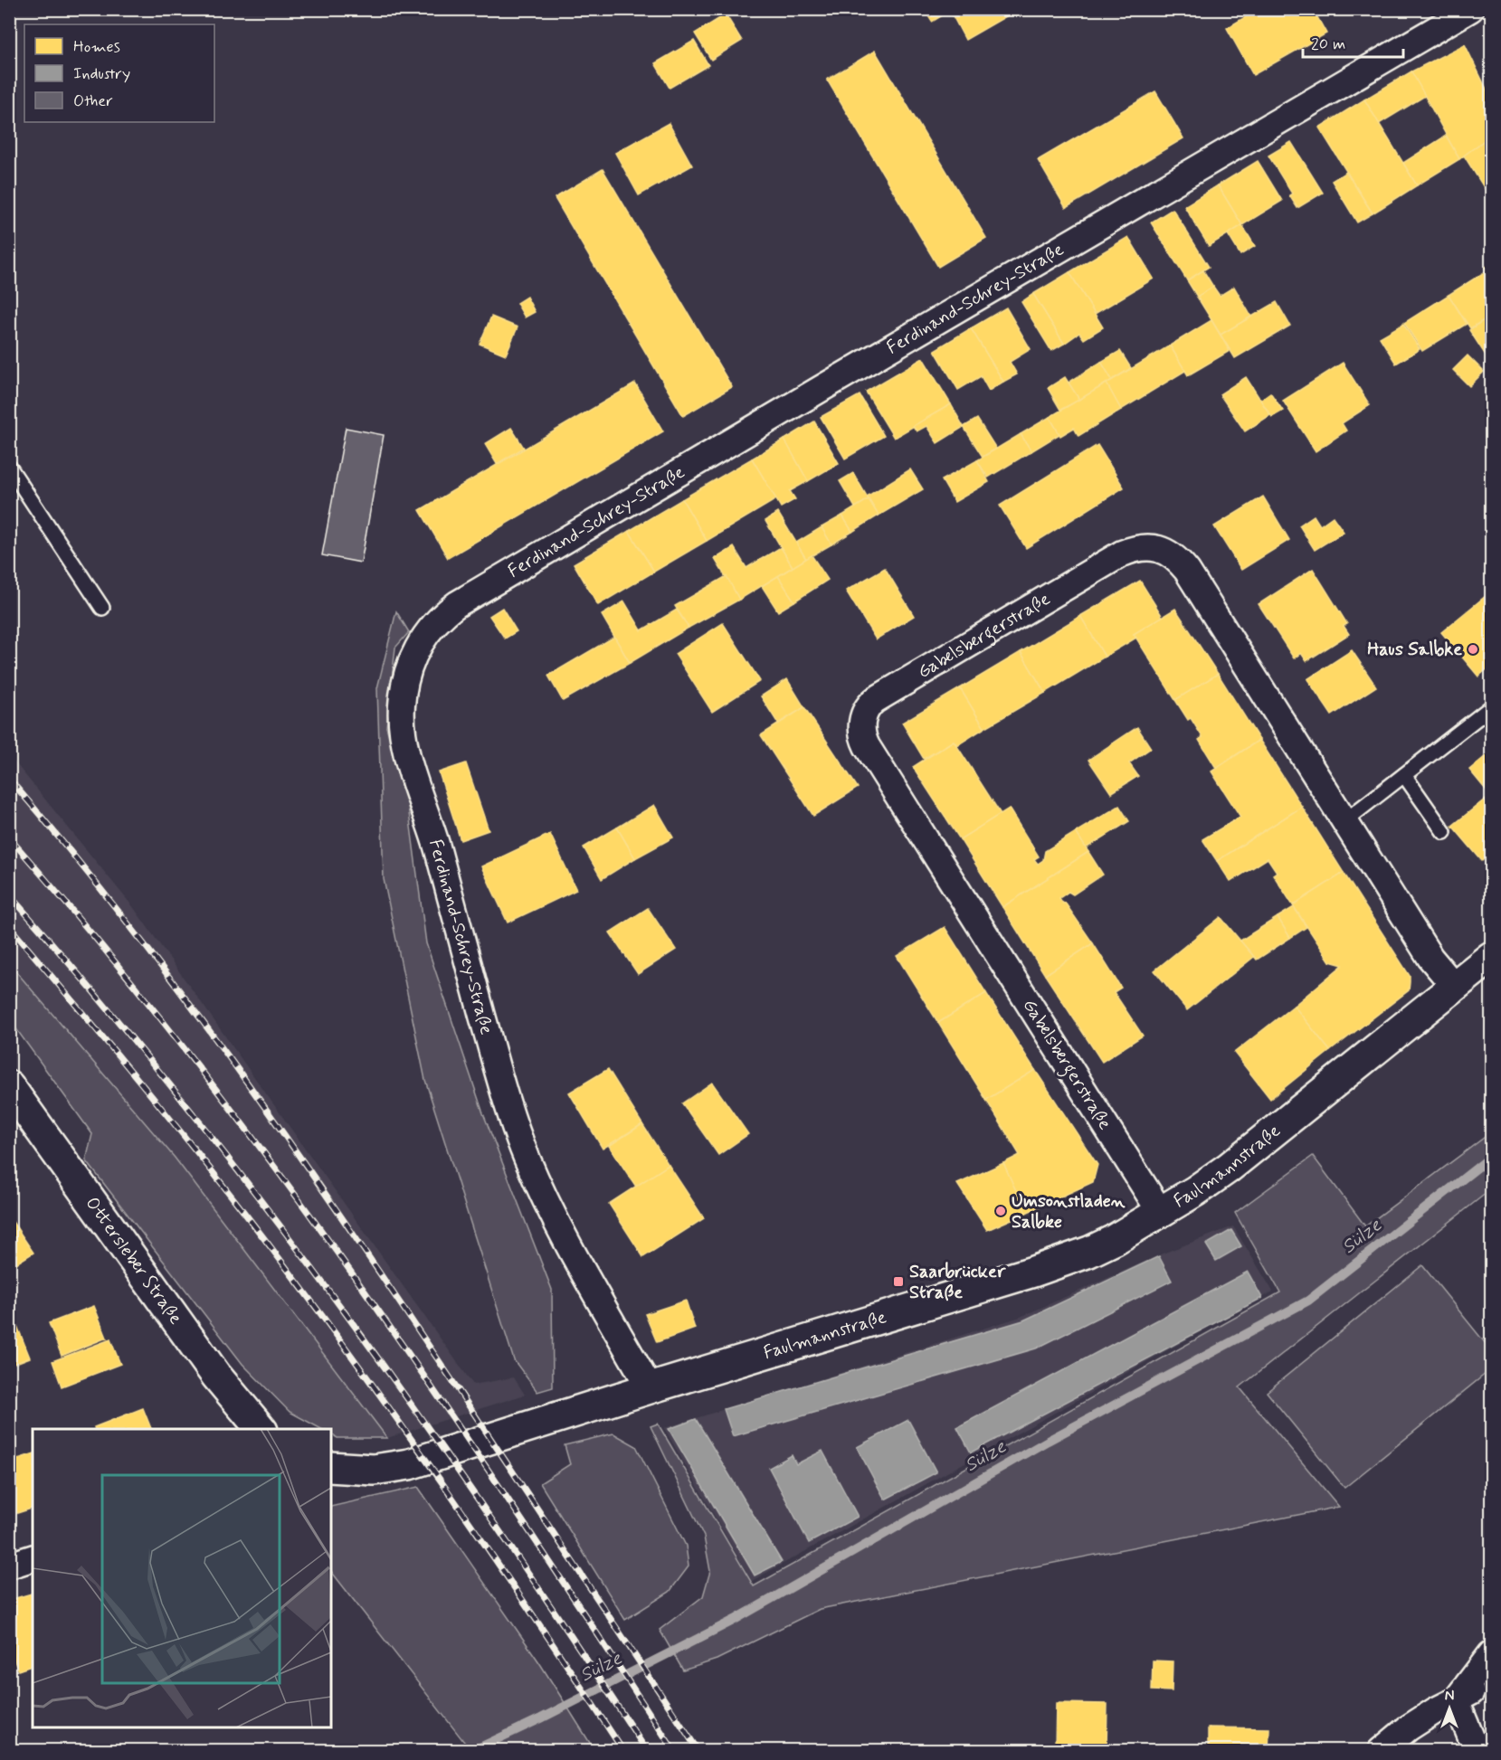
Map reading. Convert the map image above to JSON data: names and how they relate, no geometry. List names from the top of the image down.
{
  "streets": {
    "main road": ["Faulmannstraße", "Ottersleber Straße"],
    "street": ["Ferdinand-Schrey-Straße", "Gabelsbergerstraße"]
  },
  "crossings": [
    ["Ferdinand-Schrey-Straße", "Faulmannstraße"],
    ["Gabelsbergerstraße", "Faulmannstraße"]
  ],
  "water": ["Sülze"],
  "places": {
    "other": ["Haus Salbke", "Umsonstladen Salbke"],
    "transit": ["Saarbrücker Straße"]
  },
  "legend": ["Homes", "Industry", "Other"],
  "scale_bar": "20 m",
  "north": "top"
}
